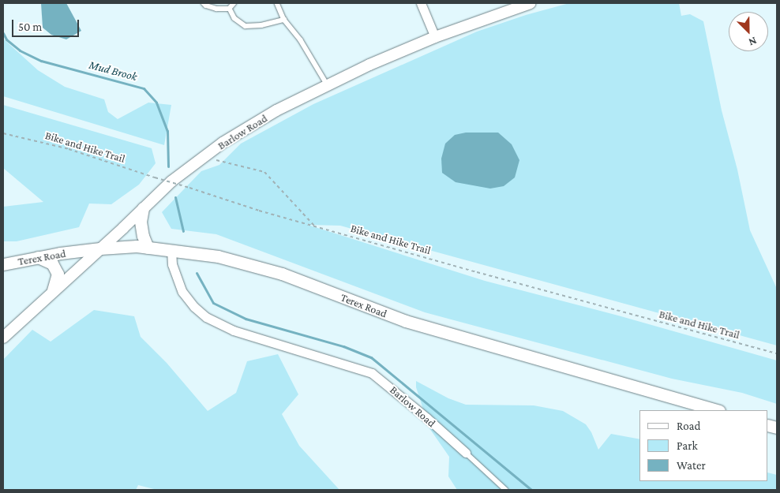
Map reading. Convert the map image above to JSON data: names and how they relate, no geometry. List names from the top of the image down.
{
  "streets": {
    "main road": ["Terex Road"],
    "street": ["Barlow Road"],
    "path": ["Bike and Hike Trail"]
  },
  "crossings": [
    ["Barlow Road", "Terex Road"]
  ],
  "water": ["Mud Brook"],
  "legend": ["Road", "Park", "Water"],
  "scale_bar": "50 m",
  "north": "bottom right"
}
